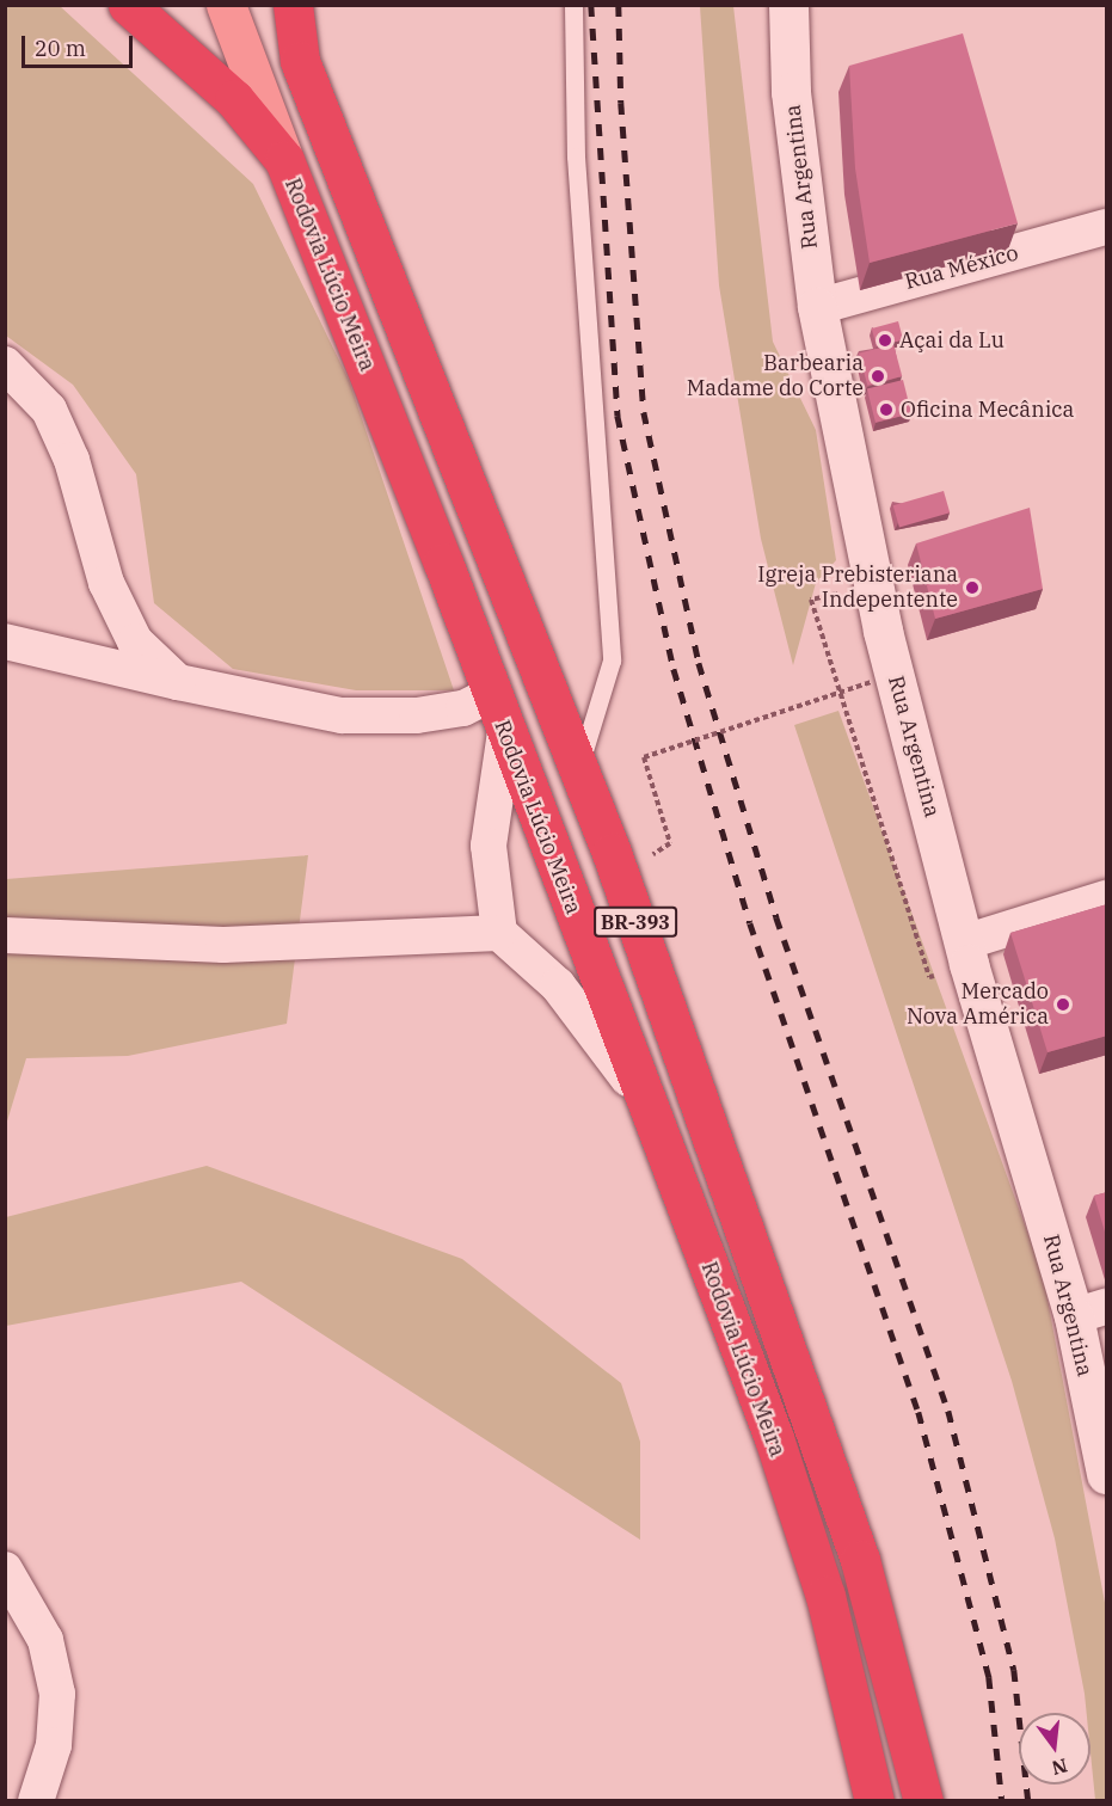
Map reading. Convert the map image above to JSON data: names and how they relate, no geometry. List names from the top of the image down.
{
  "streets": {
    "highway": ["Rodovia Lúcio Meira", "BR-393"],
    "street": ["Rua Argentina", "Rua México"]
  },
  "crossings": [
    ["Rua Argentina", "Rua México"]
  ],
  "places": [
    "Açai da Lu",
    "Barbearia Madame do Corte",
    "Oficina Mecânica",
    "Igreja Prebisteriana Indepentente",
    "Mercado Nova América"
  ],
  "scale_bar": "20 m",
  "north": "bottom"
}
